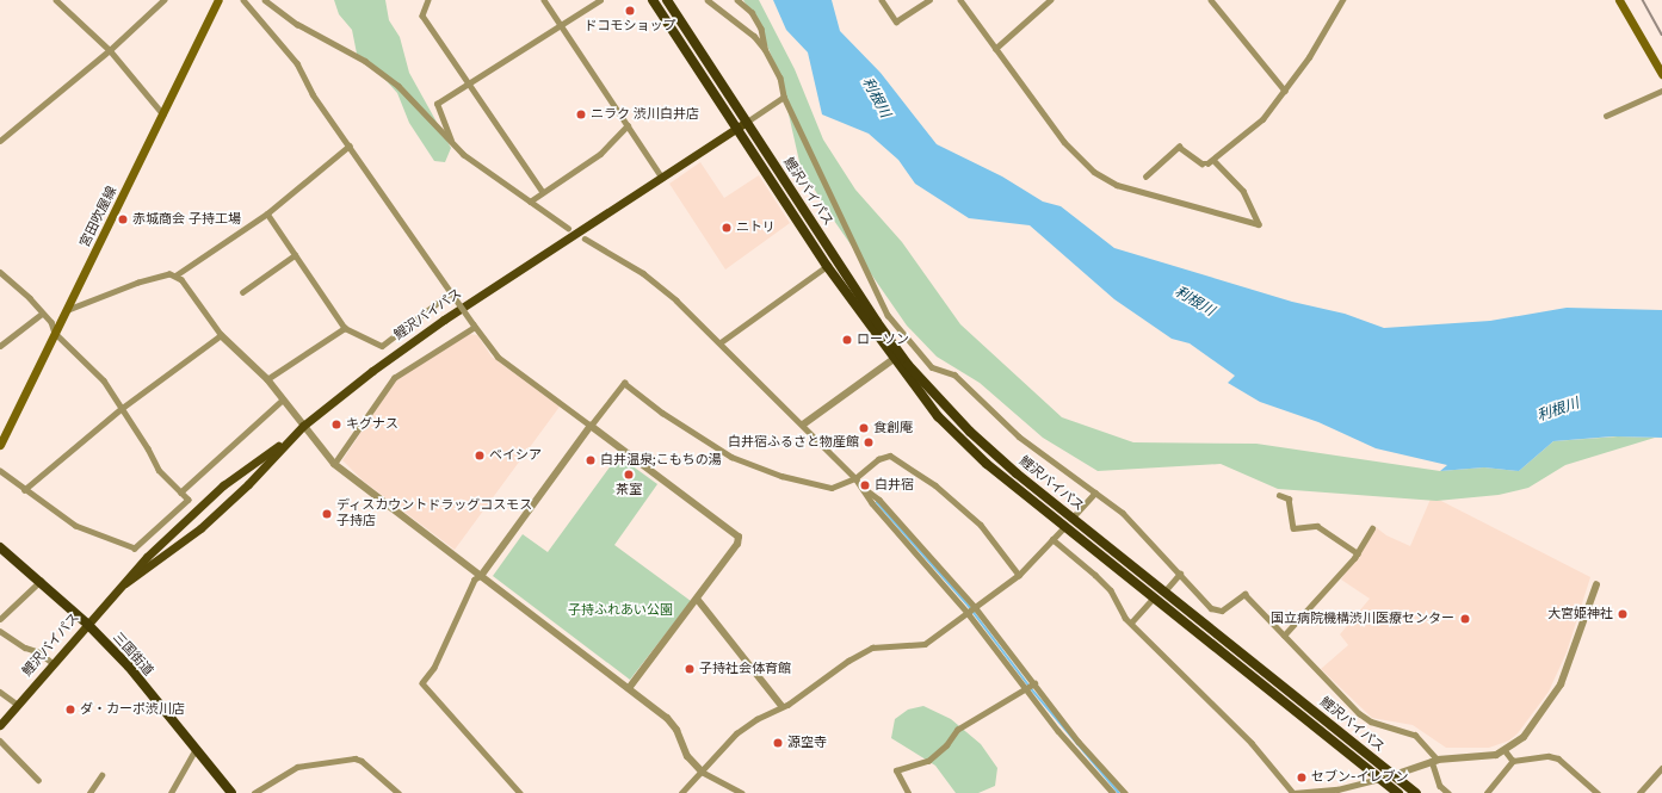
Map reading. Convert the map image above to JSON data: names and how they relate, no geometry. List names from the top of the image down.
{
  "streets": {
    "highway": ["鯉沢バイパス", "三国街道"],
    "main road": ["宮田吹屋線"]
  },
  "crossings": [
    ["鯉沢バイパス", "三国街道"]
  ],
  "water": ["利根川"],
  "parks": ["子持ふれあい公園"],
  "places": [
    "ドコモショップ",
    "ニラク 渋川白井店",
    "赤城商会 子持工場",
    "ニトリ",
    "ローソン",
    "キグナス",
    "食創庵",
    "白井宿ふるさと物産館",
    "ベイシア",
    "白井温泉;こもちの湯",
    "茶室",
    "白井宿",
    "ディスカウントドラッグコスモス 子持店",
    "大宮姫神社",
    "国立病院機構渋川医療センター",
    "子持社会体育館",
    "ダ・カーポ渋川店",
    "源空寺",
    "セブン-イレブン"
  ]
}
